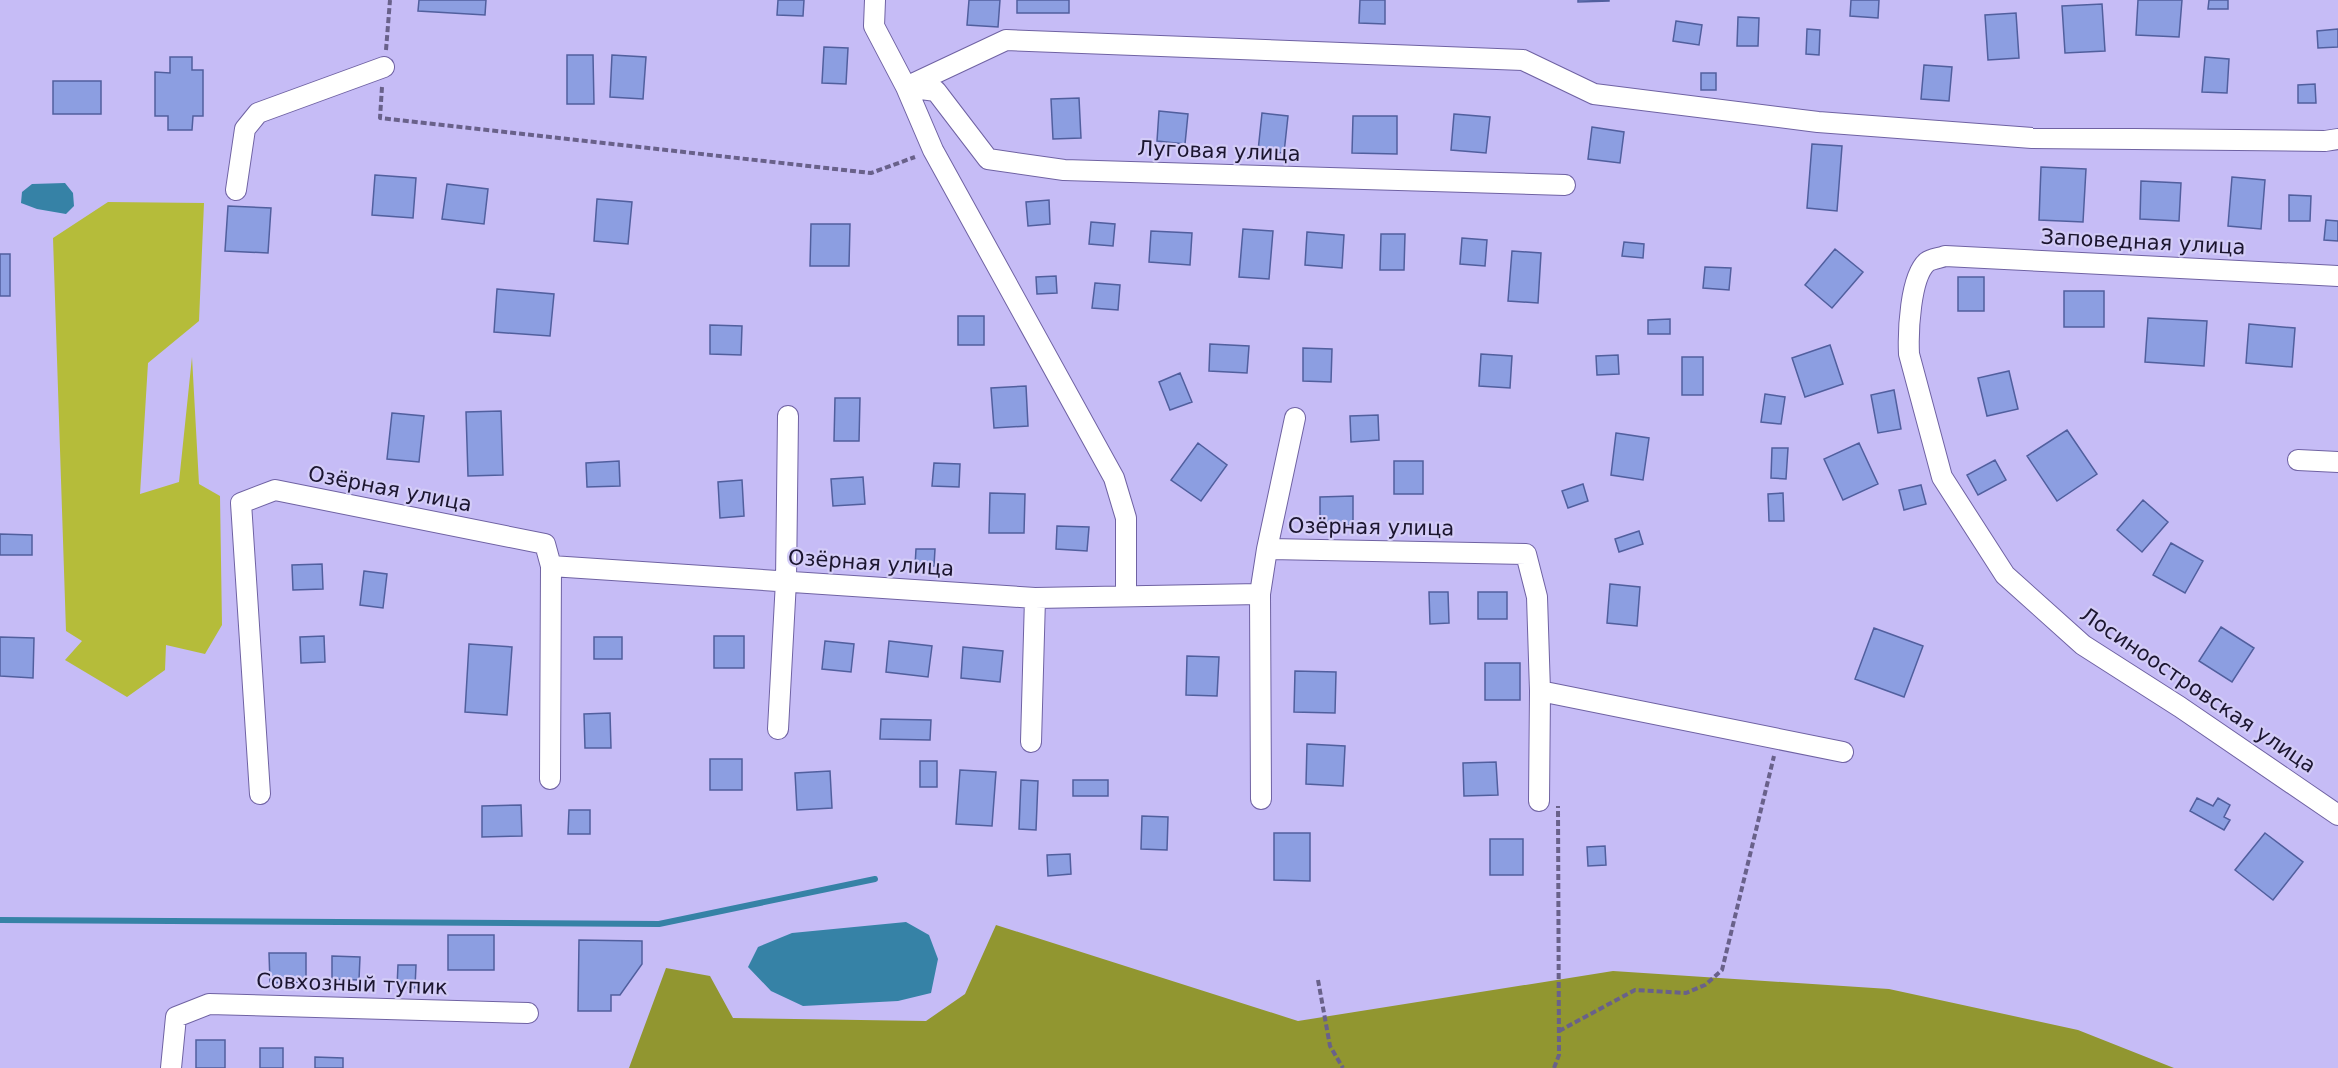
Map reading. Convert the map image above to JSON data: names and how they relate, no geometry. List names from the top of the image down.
{
  "streets": {
    "street": [
      "Луговая улица",
      "Заповедная улица",
      "Озёрная улица",
      "Лосиноостровская улица",
      "Совхозный тупик"
    ]
  },
  "crossings": [
    ["Заповедная улица", "Лосиноостровская улица"]
  ]
}
